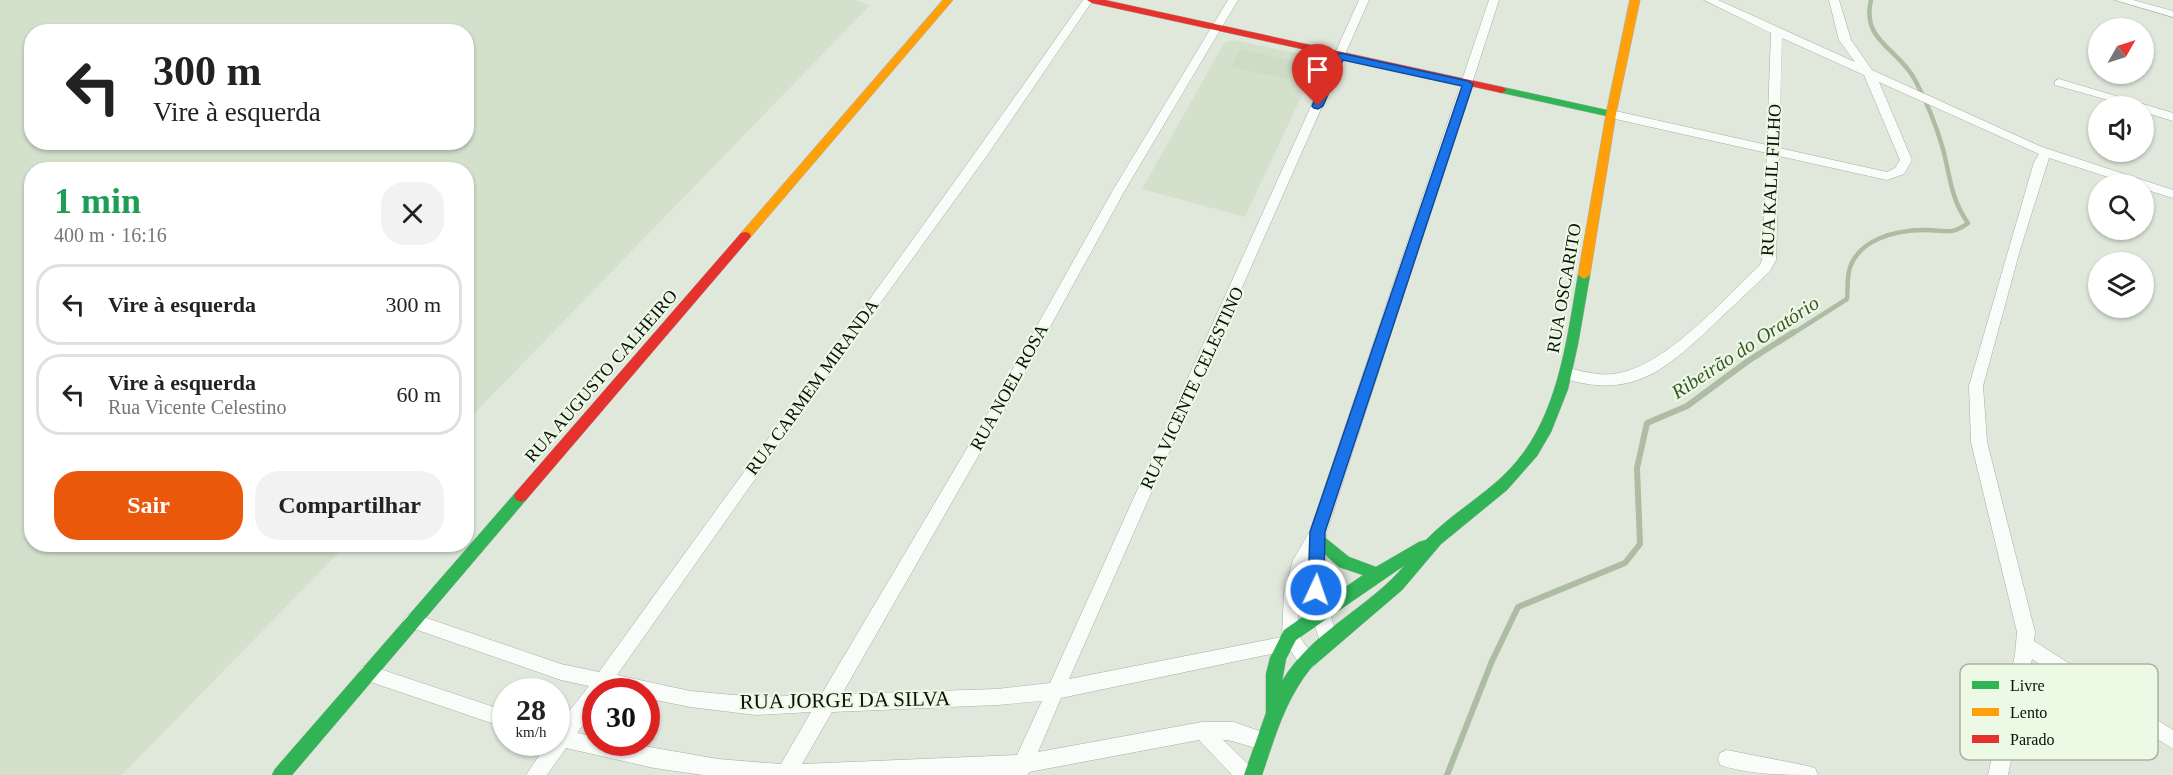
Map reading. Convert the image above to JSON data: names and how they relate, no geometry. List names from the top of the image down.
{
  "streets": {
    "street": [
      "RUA KALIL FILHO",
      "RUA OSCARITO",
      "RUA AUGUSTO CALHEIRO",
      "RUA CARMEM MIRANDA",
      "RUA NOEL ROSA",
      "RUA VICENTE CELESTINO",
      "RUA JORGE DA SILVA"
    ]
  },
  "crossings": [
    ["RUA KALIL FILHO", "RUA OSCARITO"],
    ["RUA OSCARITO", "RUA JORGE DA SILVA"],
    ["RUA AUGUSTO CALHEIRO", "RUA JORGE DA SILVA"],
    ["RUA NOEL ROSA", "RUA JORGE DA SILVA"],
    ["RUA VICENTE CELESTINO", "RUA JORGE DA SILVA"]
  ],
  "water": ["Ribeirão do Oratório"],
  "legend": ["Livre", "Lento", "Parado"],
  "north": "top right",
  "page": {
    "turn": ["300 m", "Vire à esquerda"],
    "heading": ["1 min", "400 m · 16:16"],
    "list": [
      {
        "name": "Vire à esquerda",
        "value": "300 m"
      },
      {
        "name": "Vire à esquerda",
        "note": "Rua Vicente Celestino",
        "value": "60 m"
      }
    ],
    "buttons": ["Sair", "Compartilhar"],
    "speed": "28 km/h",
    "limit": "30"
  }
}
